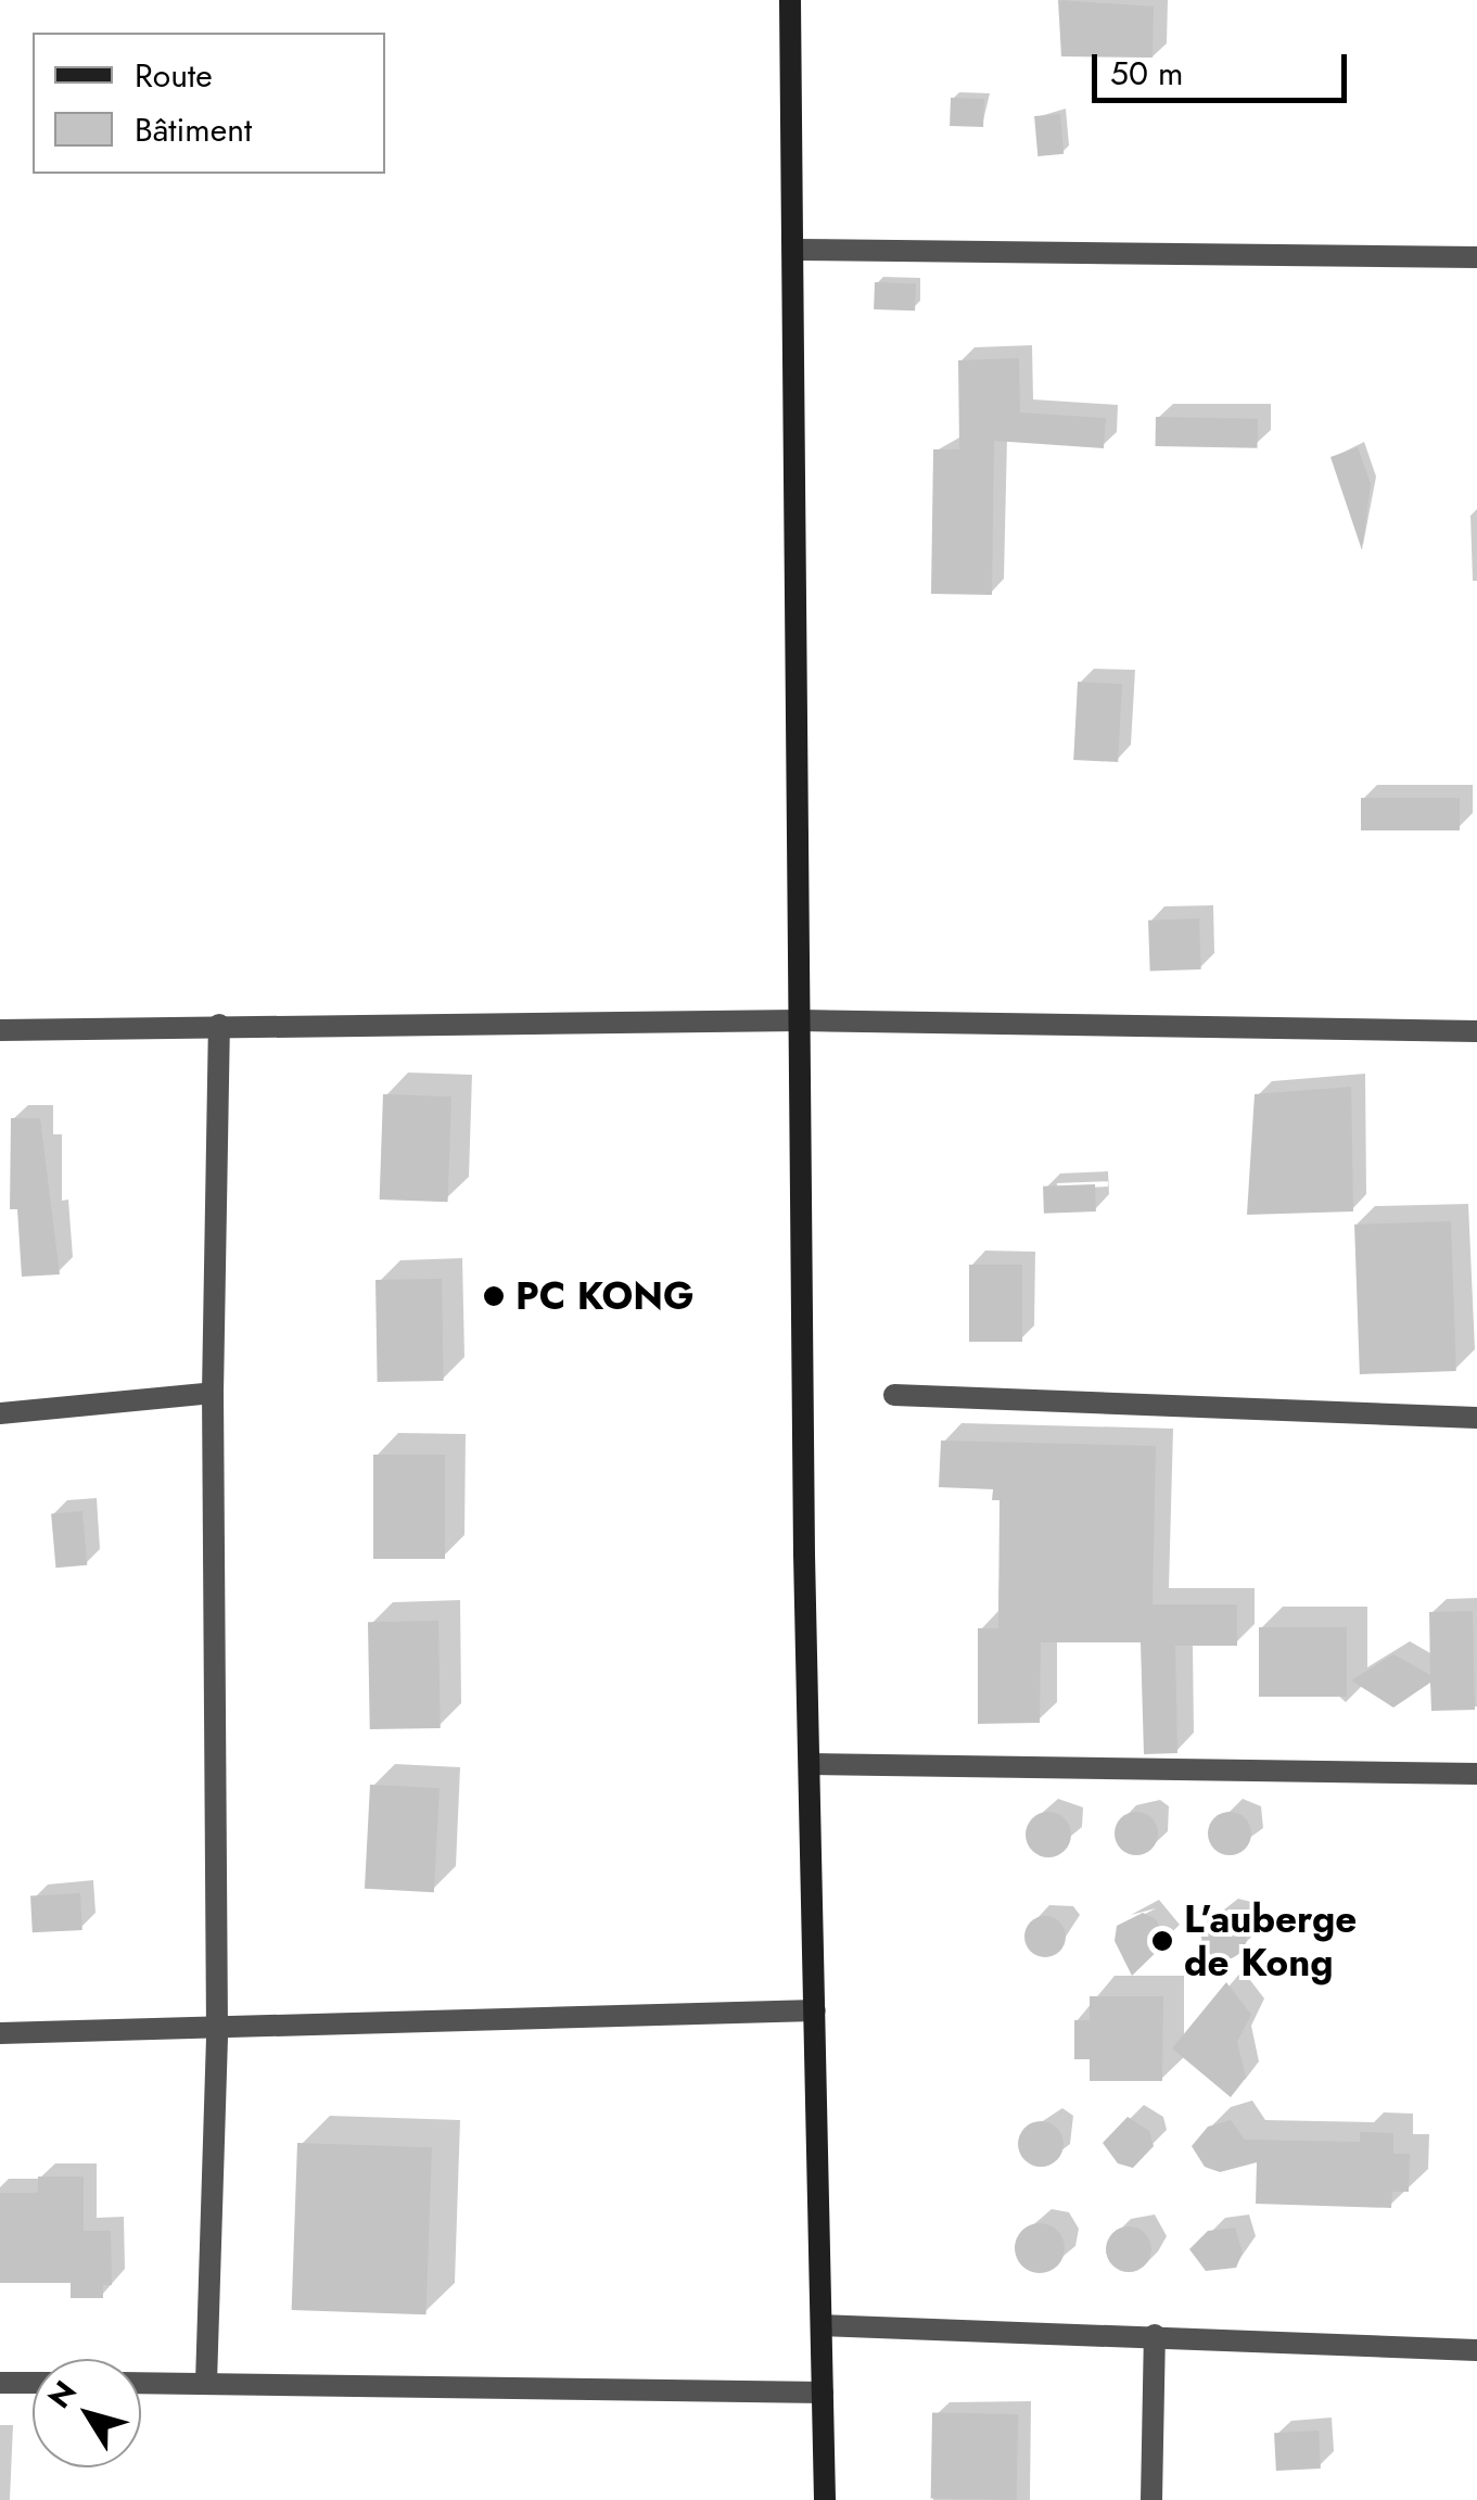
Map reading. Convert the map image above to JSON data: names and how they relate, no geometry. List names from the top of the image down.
{
  "places": ["PC KONG", "L’auberge de Kong"],
  "legend": ["Route", "Bâtiment"],
  "scale_bar": "50 m",
  "north": "top left"
}
